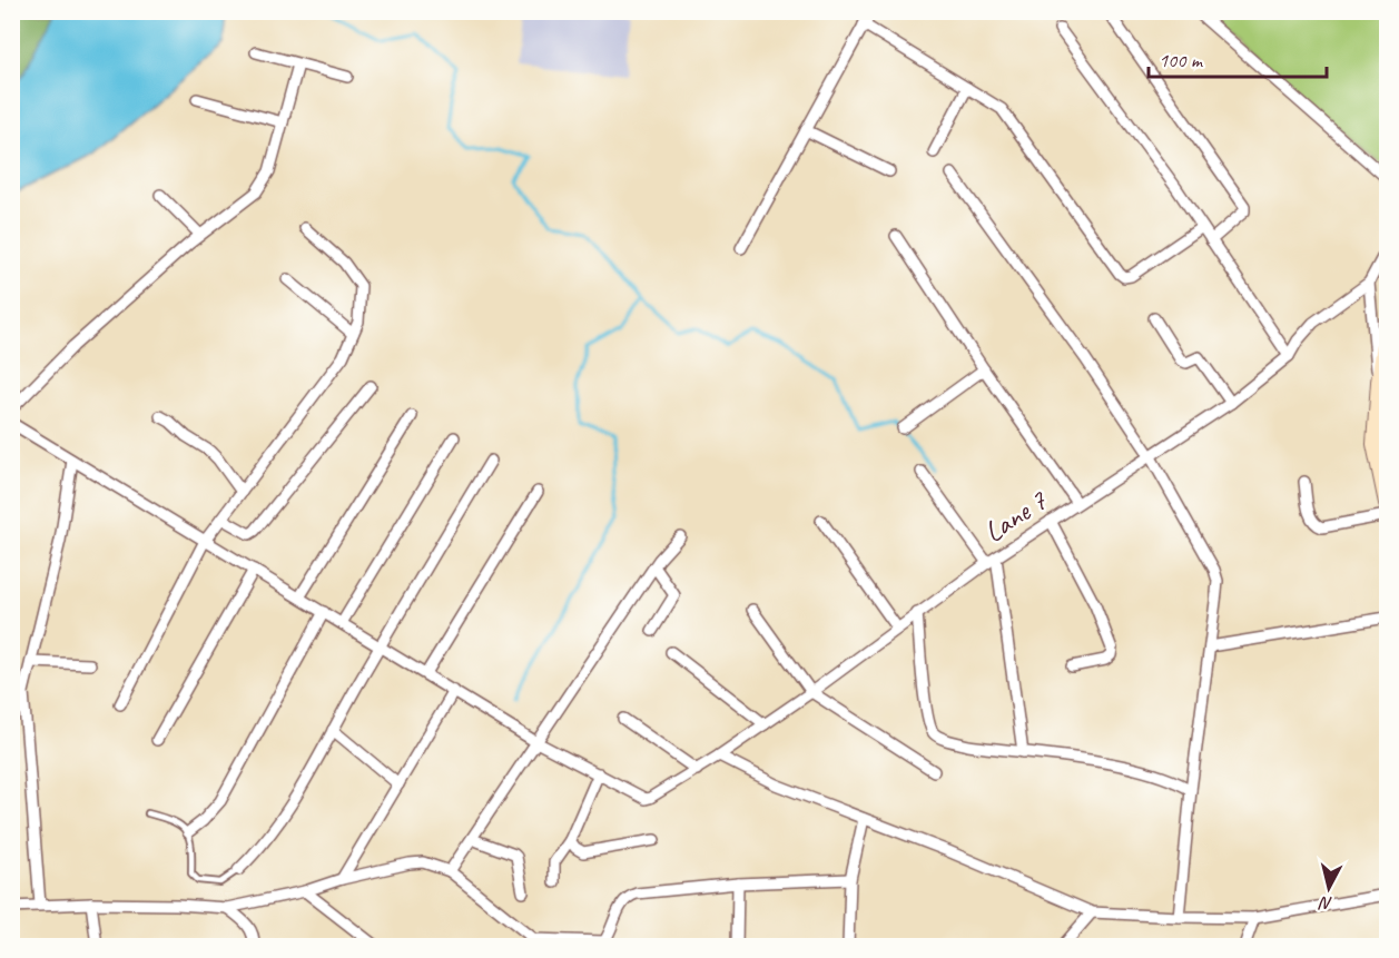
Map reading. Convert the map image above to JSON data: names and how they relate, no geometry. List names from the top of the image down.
{
  "streets": {
    "street": ["Lane 7"]
  },
  "scale_bar": "100 m",
  "north": "bottom"
}
